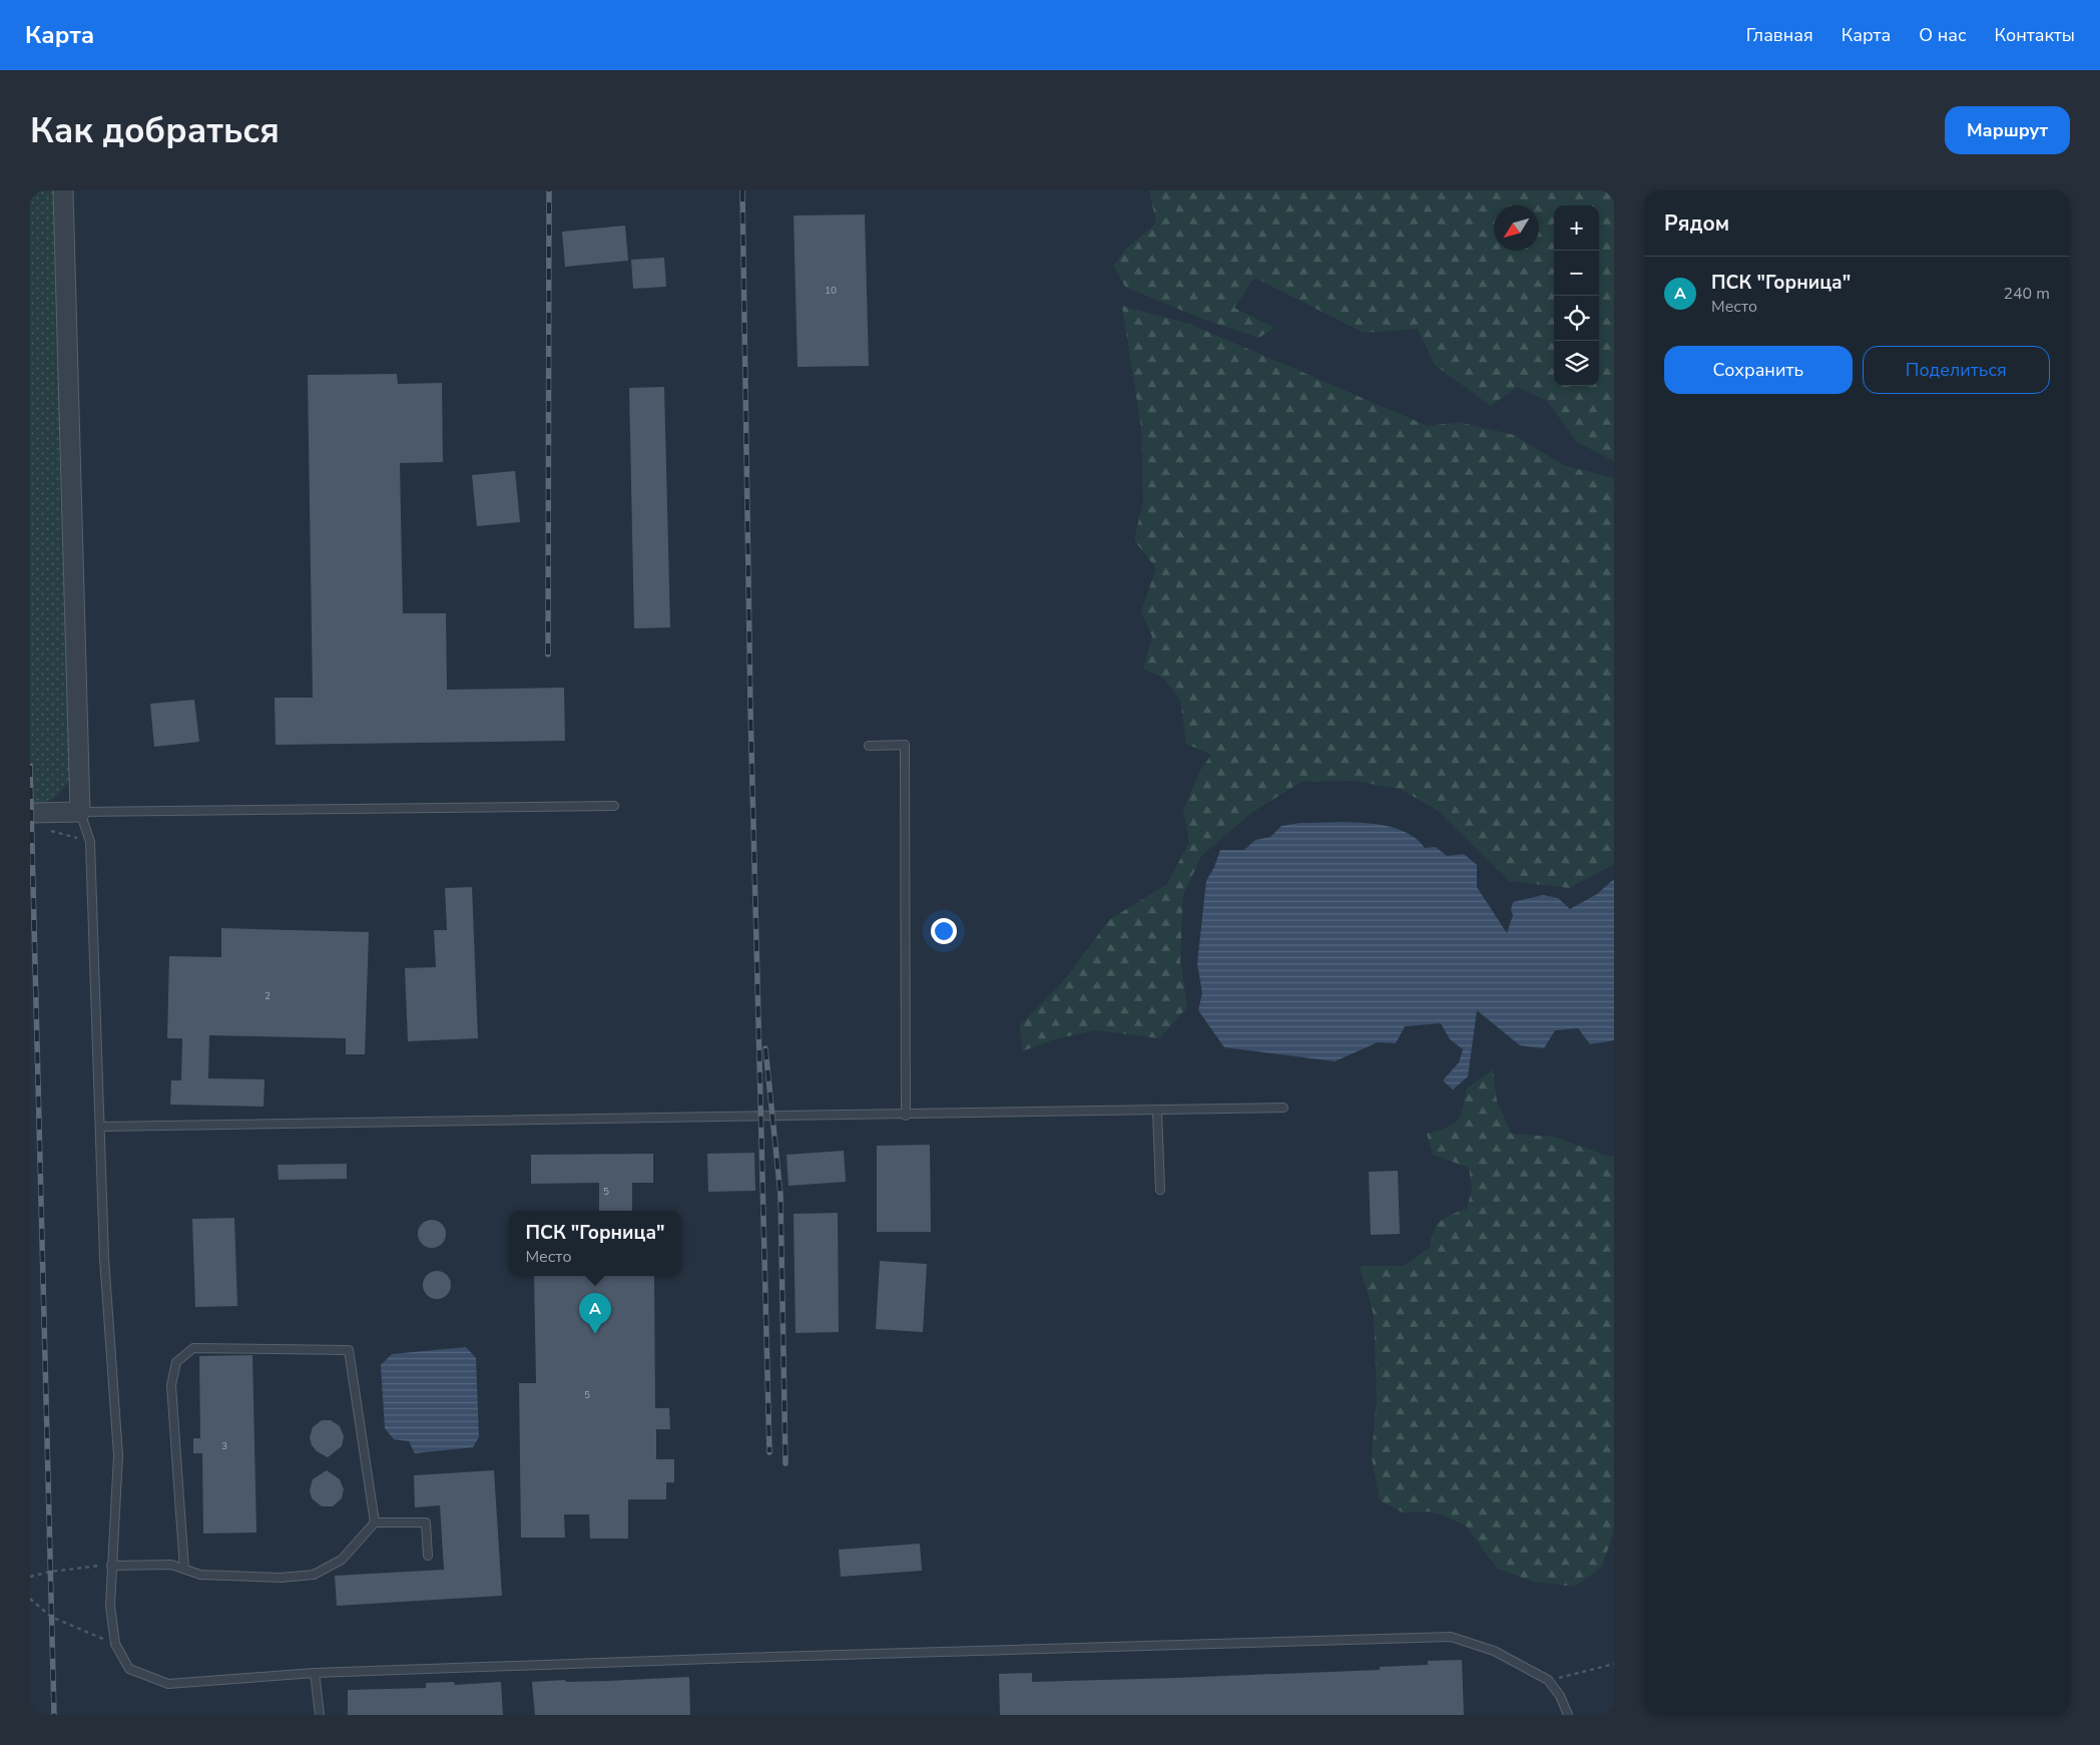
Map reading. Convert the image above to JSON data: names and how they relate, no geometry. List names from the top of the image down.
{
  "house_numbers": [
    "10",
    "2",
    "5",
    "5",
    "3"
  ],
  "north": "bottom left",
  "page": {
    "header": "Карта",
    "nav": [
      "Главная",
      "Карта",
      "О нас",
      "Контакты"
    ],
    "buttons": [
      "Маршрут",
      ["Сохранить", "Поделиться"]
    ],
    "title": "Как добраться",
    "heading": "Рядом",
    "map_buttons": ["+", "−"],
    "list": [
      {
        "mark": "A",
        "name": "ПСК \"Горница\"",
        "note": "Место",
        "value": "240 m"
      }
    ],
    "popup": ["ПСК \"Горница\"", "Место"],
    "pins": "A"
  }
}
